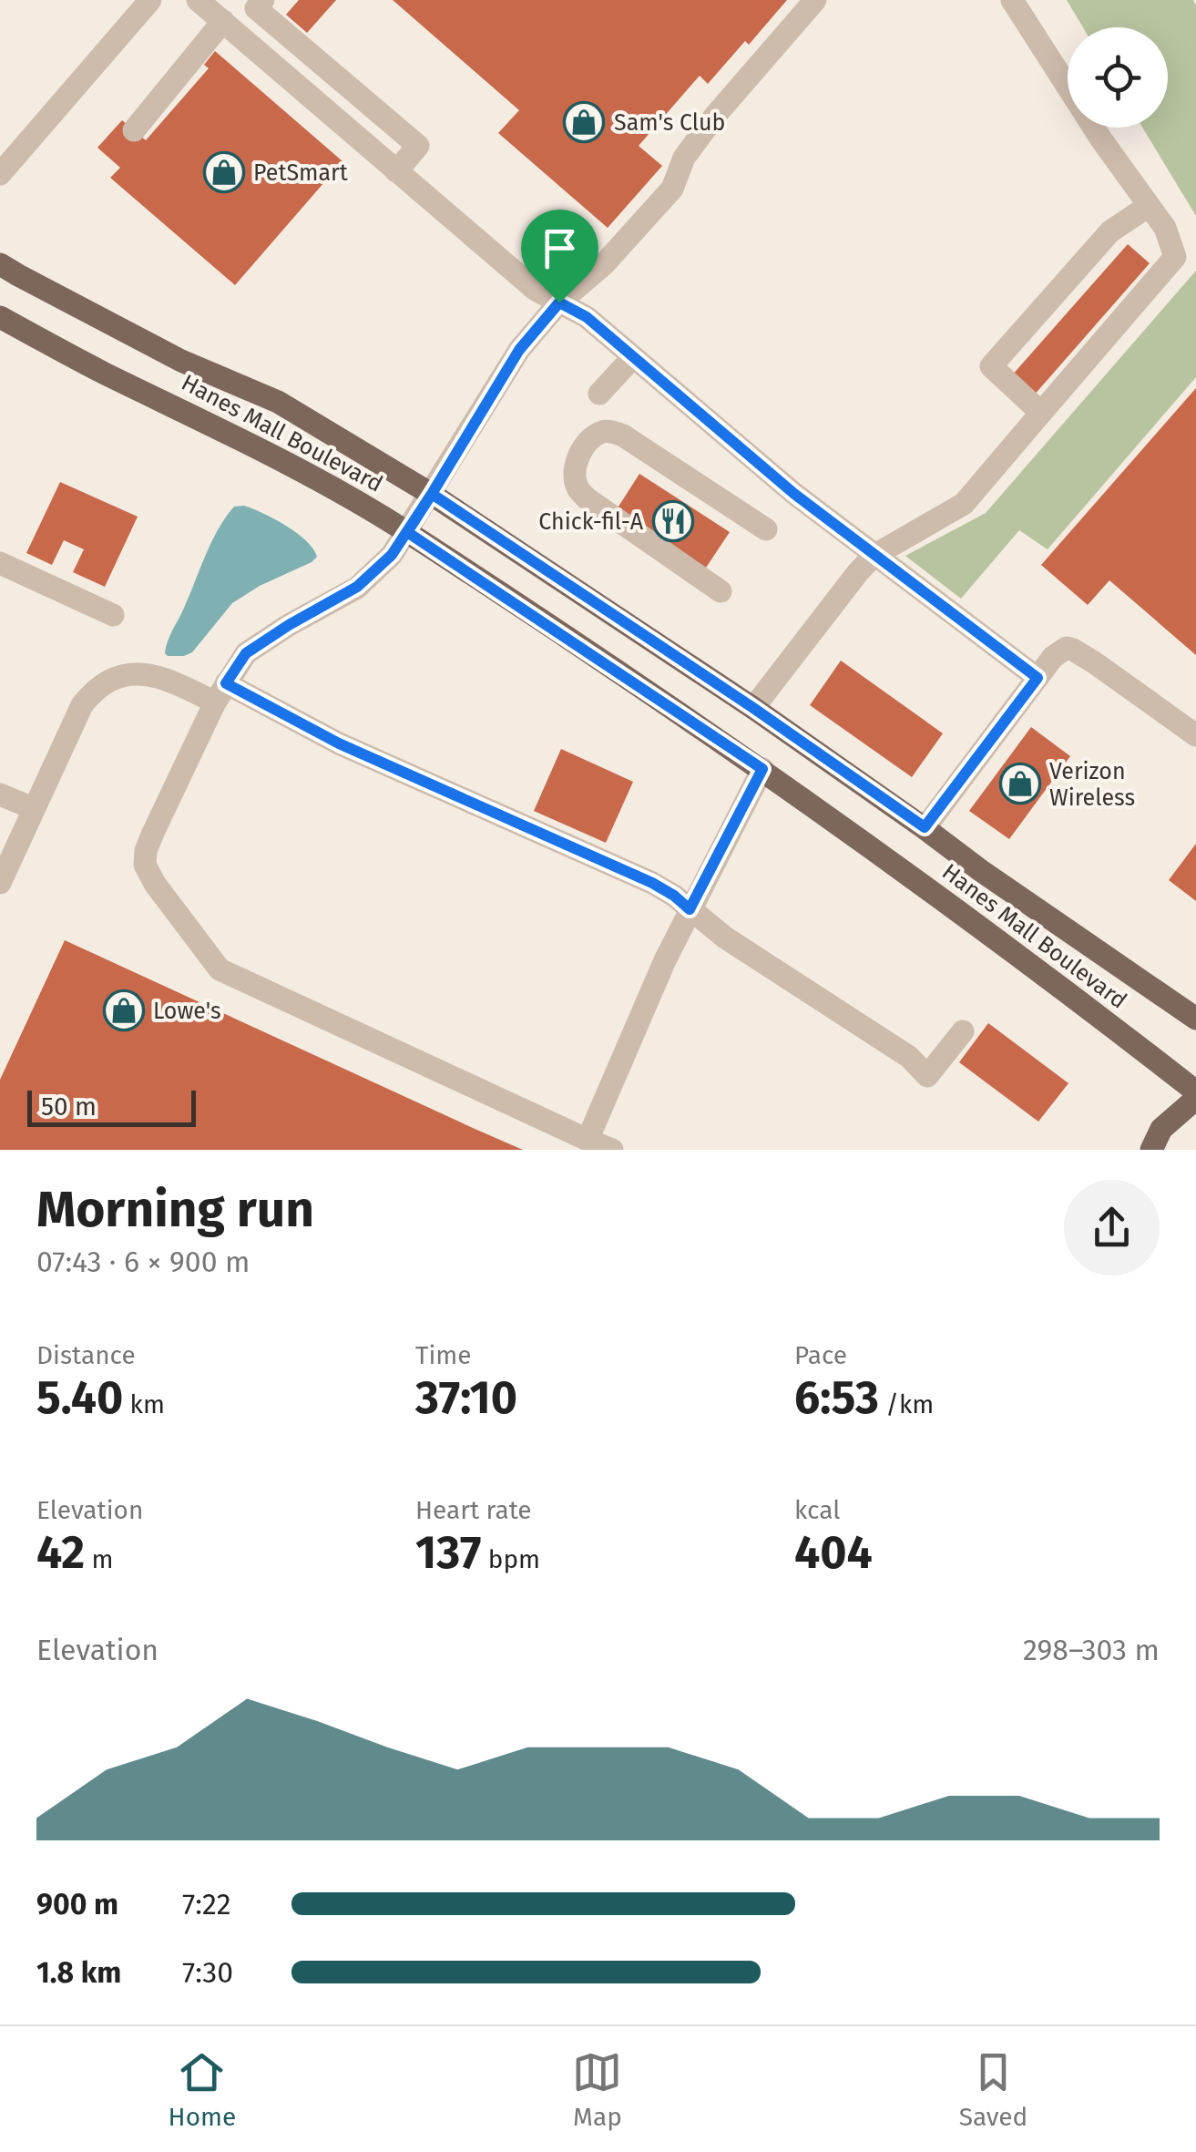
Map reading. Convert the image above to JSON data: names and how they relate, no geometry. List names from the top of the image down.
{
  "streets": {
    "main road": ["Hanes Mall Boulevard"]
  },
  "places": {
    "shop": [
      "Sam's Club",
      "PetSmart",
      "Verizon Wireless",
      "Lowe's"
    ],
    "restaurant": ["Chick-fil-A"]
  },
  "scale_bar": "50 m",
  "page": {
    "scale": "50 m",
    "heading": ["Morning run", "07:43 · 6 × 900 m"],
    "stats": [
      ["Distance", "5.40 km"],
      ["Time", "37:10"],
      ["Pace", "6:53 /km"],
      ["Elevation", "42 m"],
      ["Heart rate", "137 bpm"],
      ["kcal", "404"]
    ],
    "chart": ["Elevation", "298–303 m"],
    "list": [
      {
        "name": "900 m",
        "note": "7:22"
      },
      {
        "name": "1.8 km",
        "note": "7:30"
      }
    ],
    "tabs": ["Home", "Map", "Saved"]
  }
}
